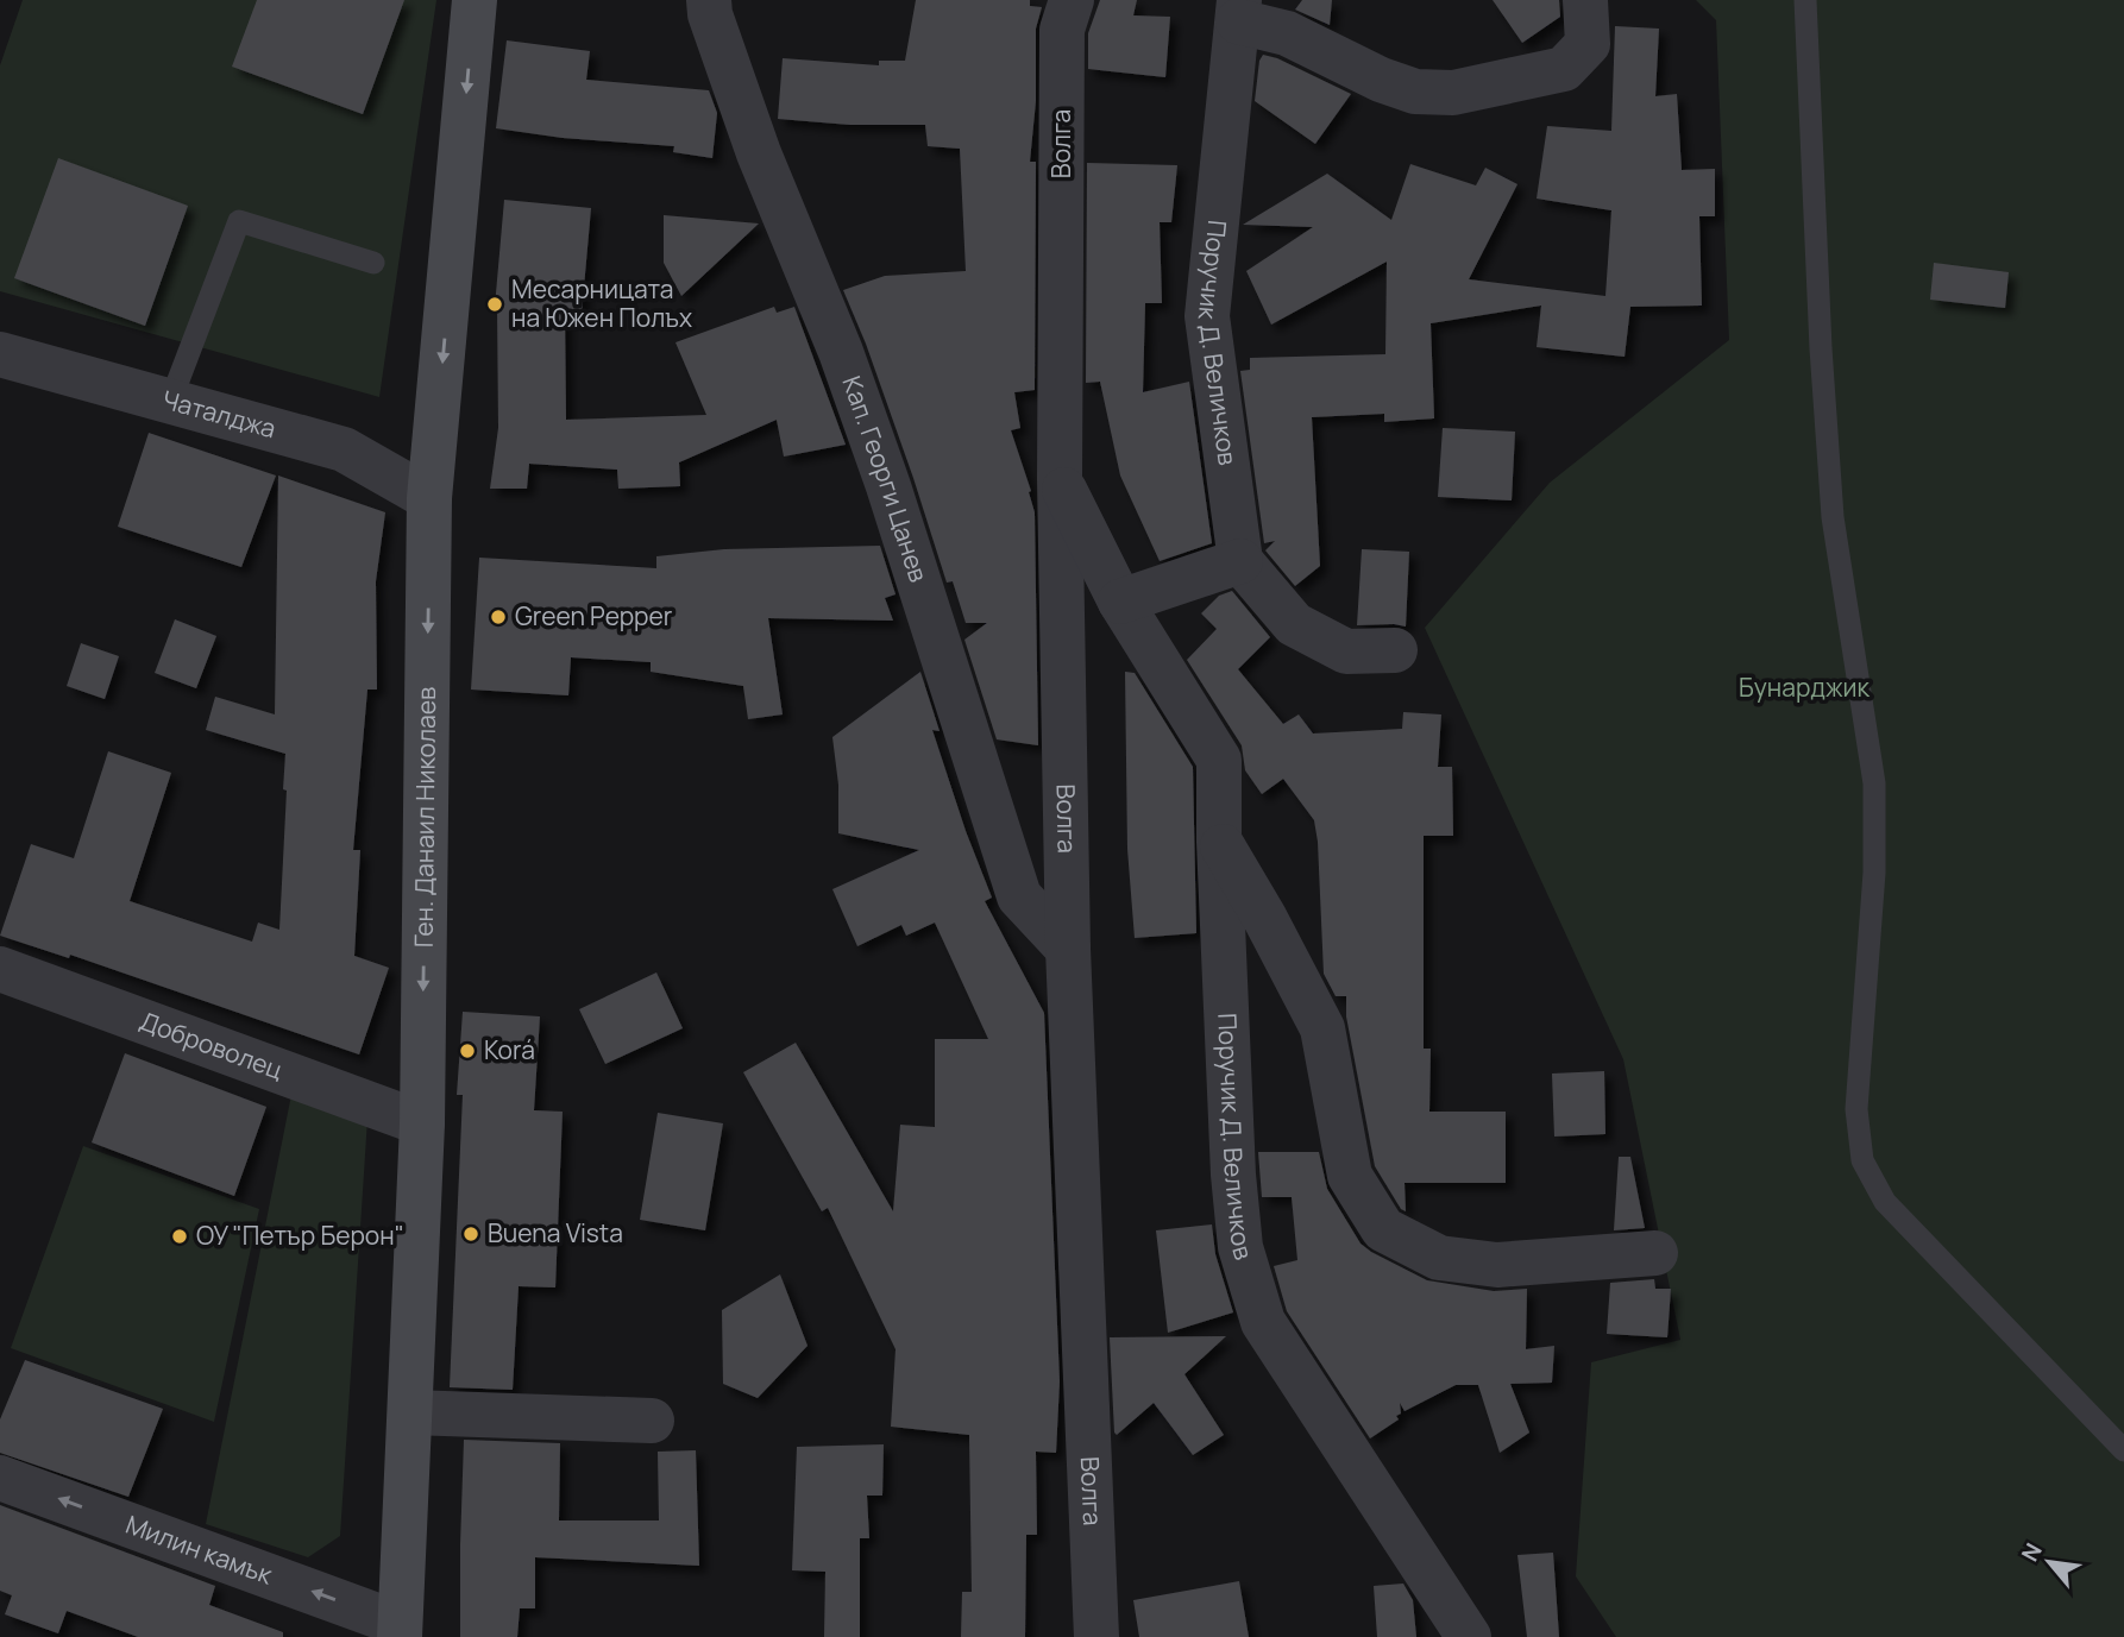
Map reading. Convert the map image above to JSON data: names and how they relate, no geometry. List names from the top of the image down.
{
  "streets": {
    "street": [
      "Волга",
      "Поручик Д. Величков",
      "Чаталджа",
      "Кап. Георги Цанев",
      "Ген. Данаил Николаев",
      "Доброволец",
      "Милин камък"
    ]
  },
  "crossings": [
    ["Волга", "Поручик Д. Величков"],
    ["Волга", "Кап. Георги Цанев"],
    ["Чаталджа", "Ген. Данаил Николаев"],
    ["Ген. Данаил Николаев", "Доброволец"],
    ["Ген. Данаил Николаев", "Милин камък"]
  ],
  "one_way": ["Ген. Данаил Николаев", "Милин камък"],
  "parks": ["Бунарджик"],
  "places": [
    "Месарницата на Южен Полъх",
    "Green Pepper",
    "Korá",
    "Buena Vista",
    "ОУ \"Петър Берон\""
  ],
  "north": "top left"
}
